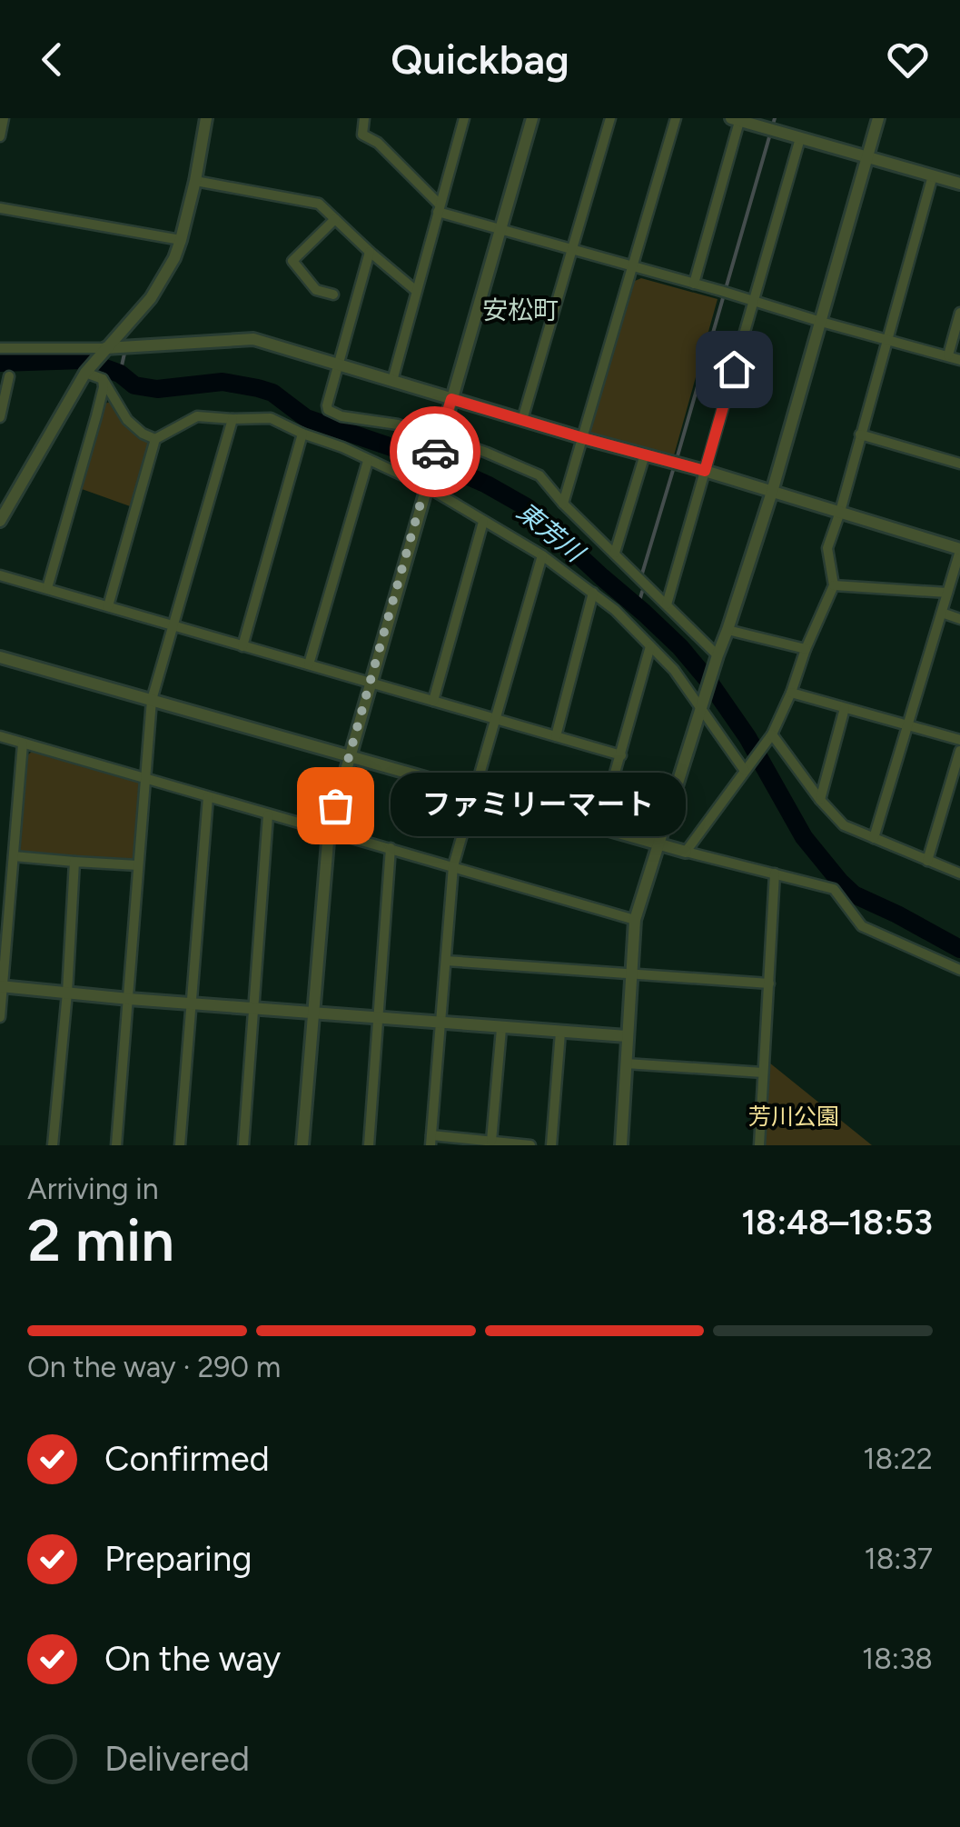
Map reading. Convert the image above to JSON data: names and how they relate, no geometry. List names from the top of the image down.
{
  "districts": ["安松町"],
  "water": ["東芳川"],
  "parks": ["芳川公園"],
  "places": ["ファミリーマート"],
  "page": {
    "header": "Quickbag",
    "bubble": "ファミリーマート",
    "heading": ["2 min", "Arriving in", "18:48–18:53"],
    "bar": "On the way · 290 m",
    "list": [
      ["Confirmed", "18:22"],
      ["Preparing", "18:37"],
      ["On the way", "18:38"],
      "Delivered"
    ]
  }
}
